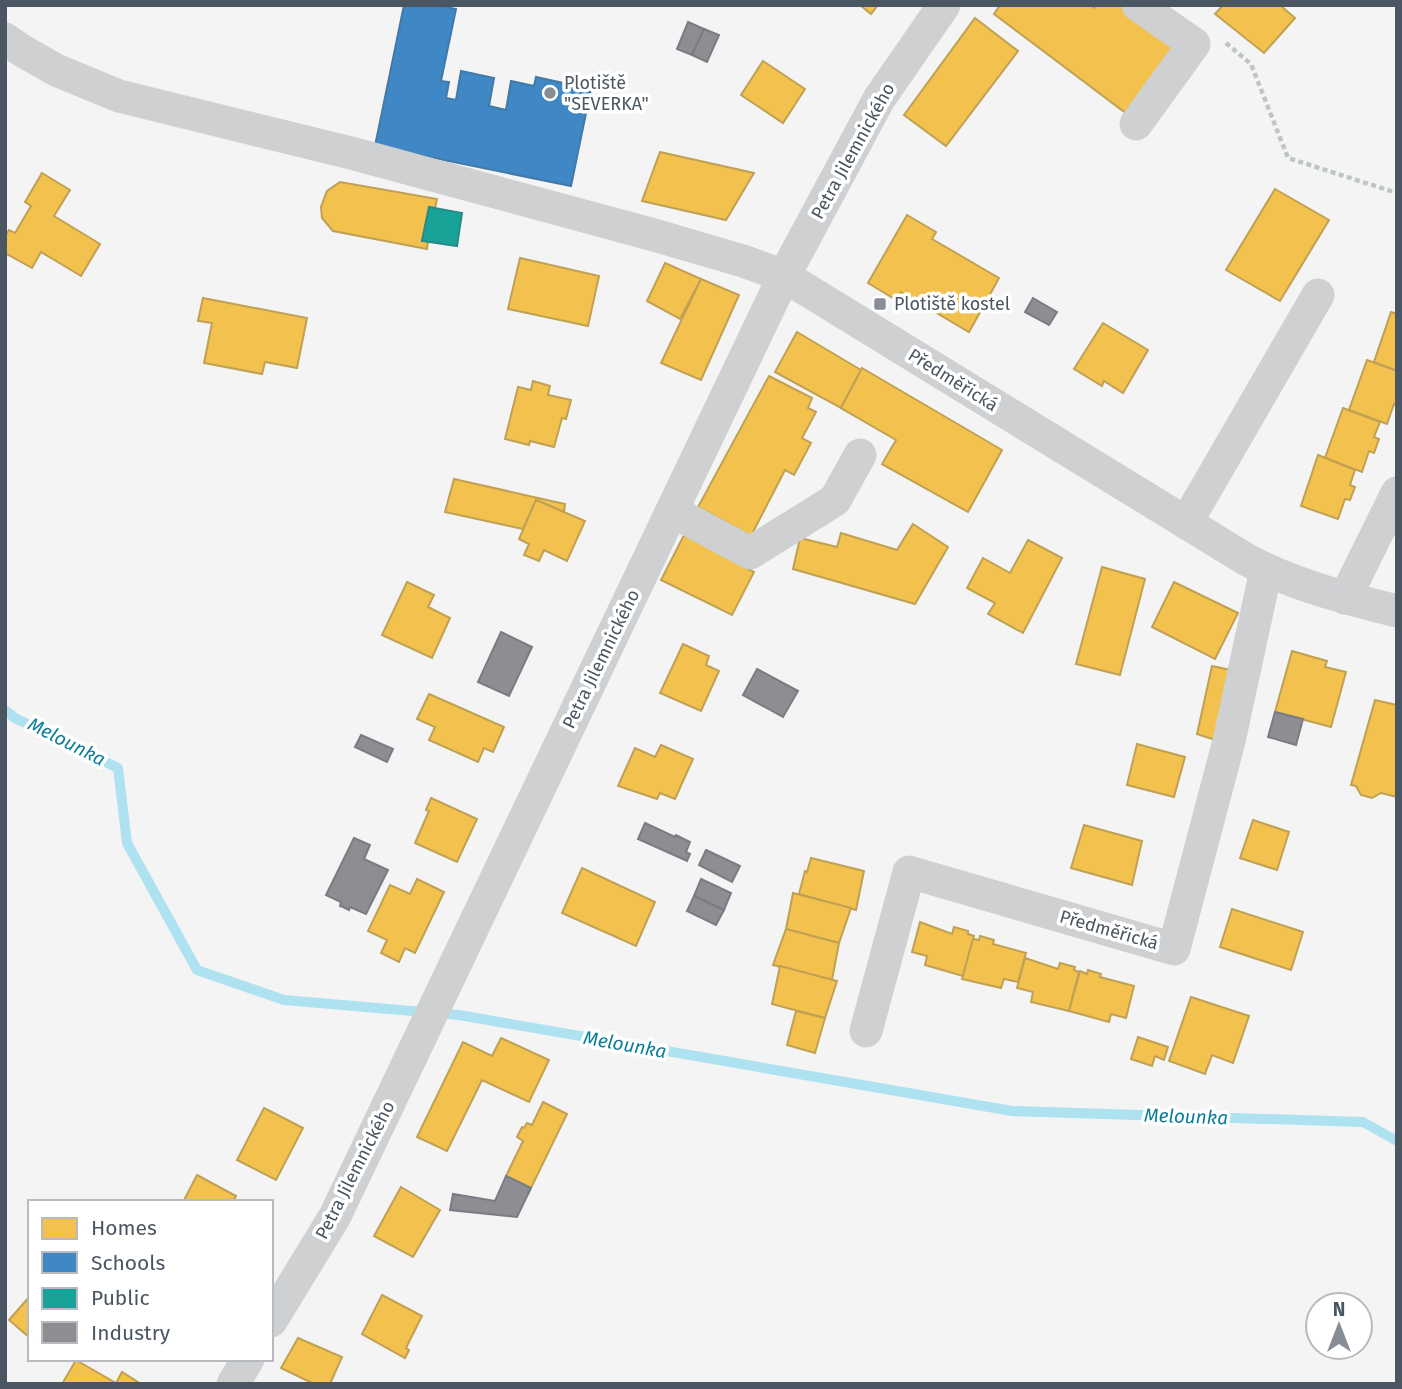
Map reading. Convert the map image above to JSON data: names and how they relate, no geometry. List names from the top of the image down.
{
  "streets": {
    "street": ["Petra Jilemnického", "Předměřická"]
  },
  "crossings": [
    ["Petra Jilemnického", "Předměřická"]
  ],
  "water": ["Melounka"],
  "places": {
    "other": ["Plotiště \"SEVERKA\""],
    "transit": ["Plotiště kostel"]
  },
  "legend": [
    "Homes",
    "Schools",
    "Public",
    "Industry"
  ],
  "north": "top"
}
